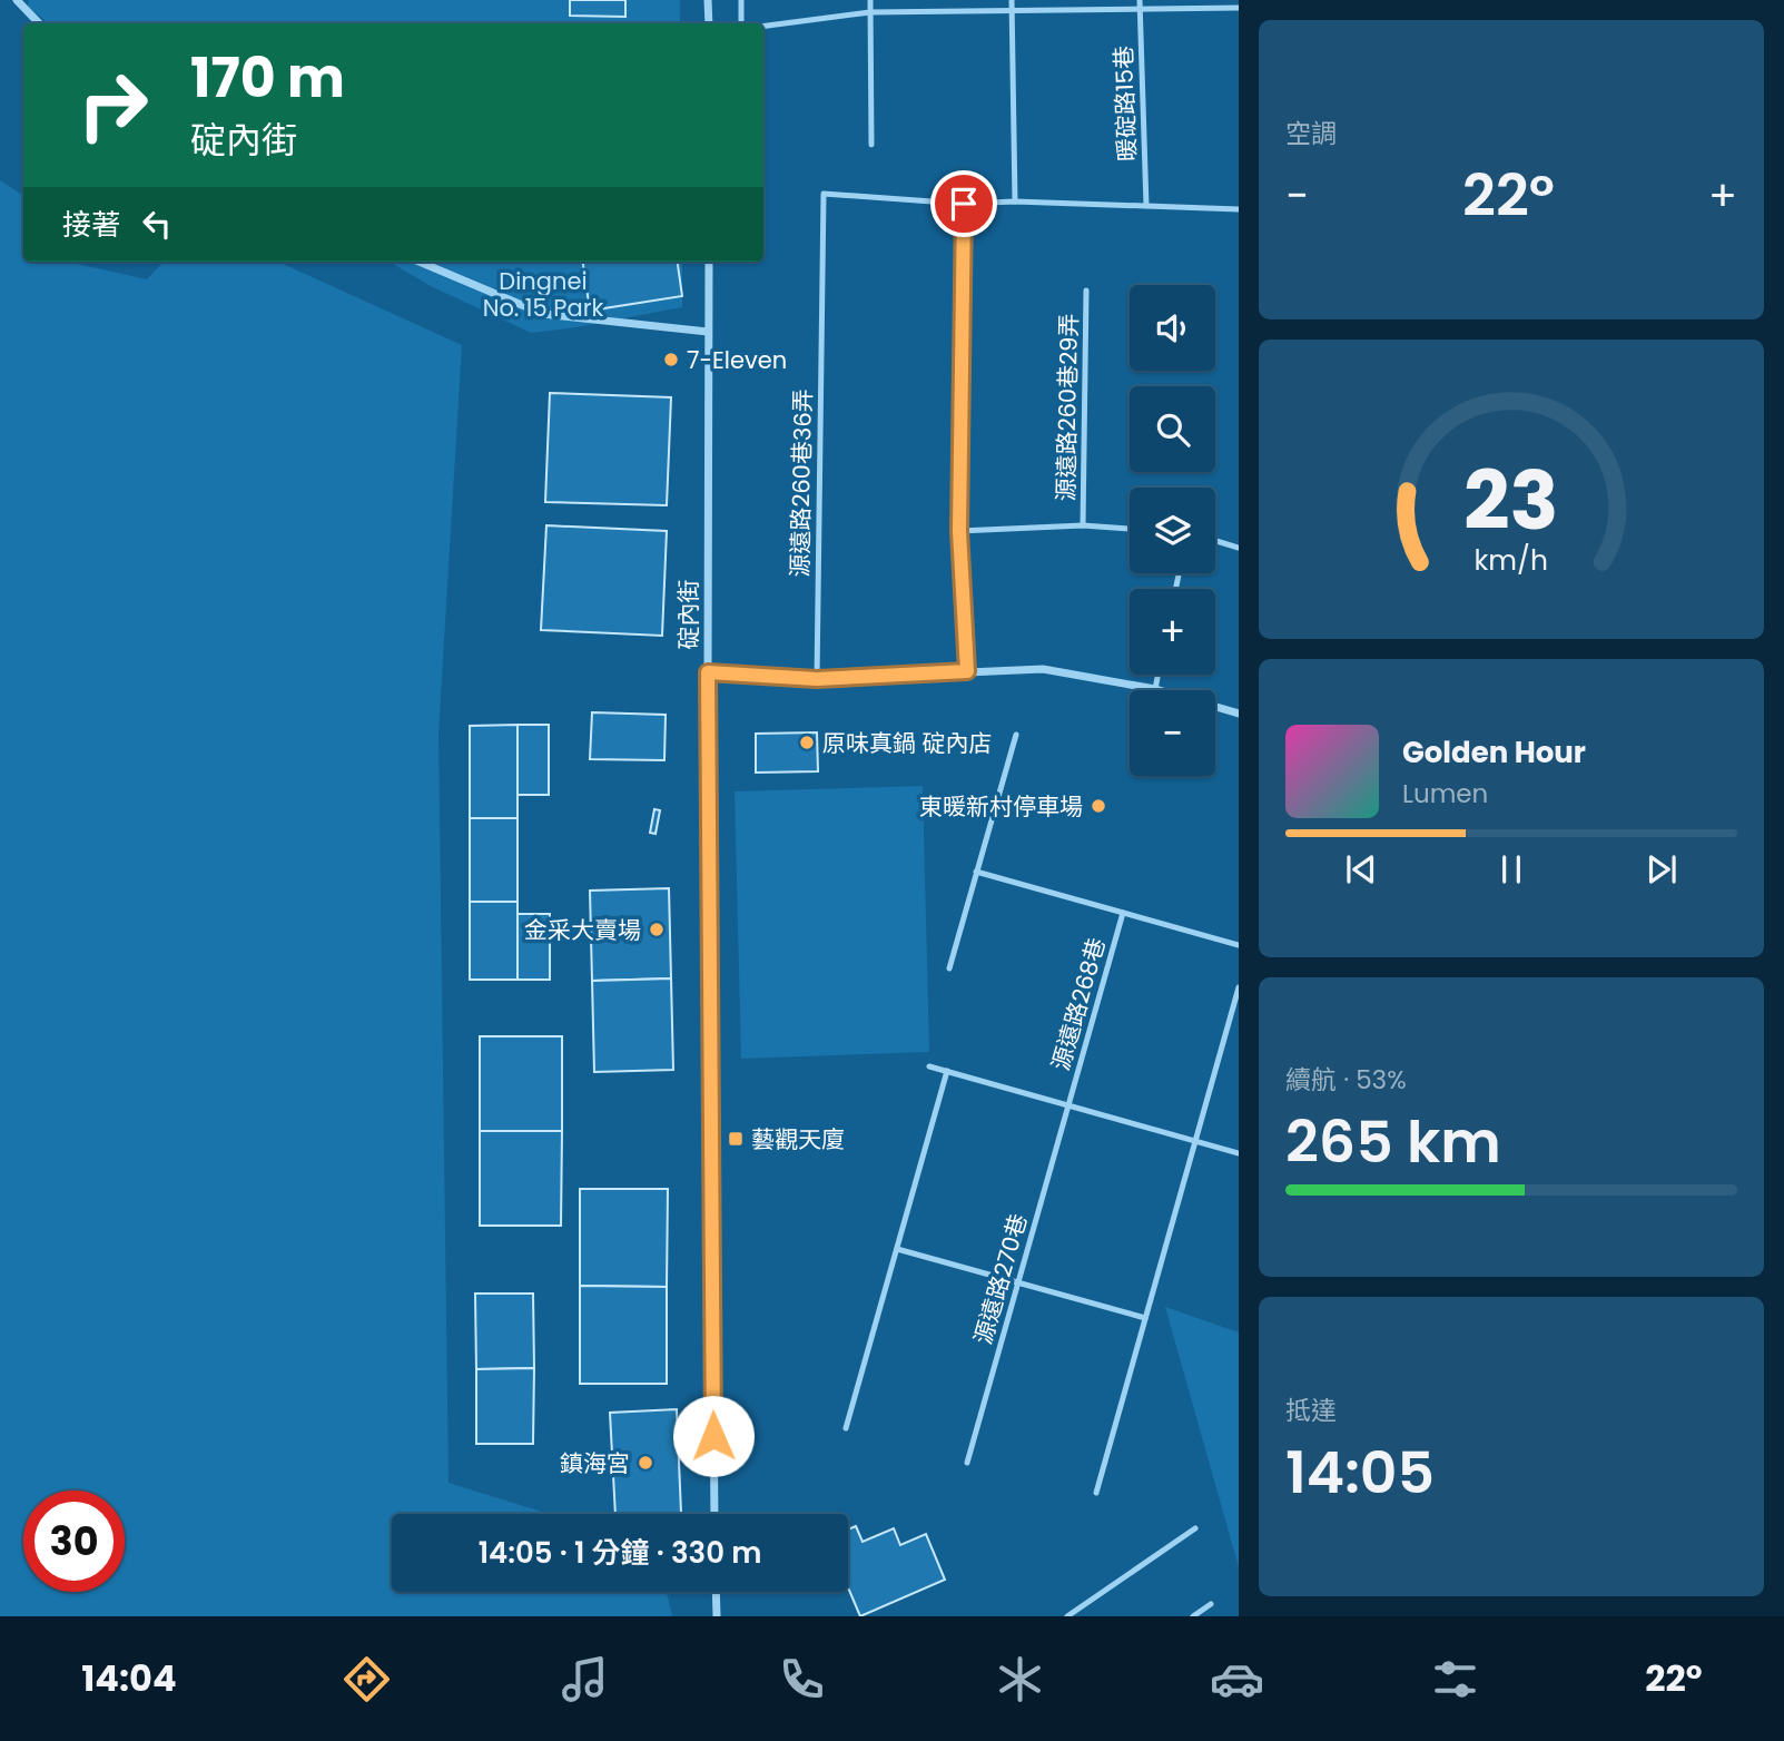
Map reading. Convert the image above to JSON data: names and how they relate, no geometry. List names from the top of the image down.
{
  "streets": {
    "street": ["碇內街"],
    "lane": [
      "暖碇路15巷",
      "源遠路260巷29弄",
      "源遠路260巷36弄",
      "源遠路268巷",
      "源遠路270巷"
    ]
  },
  "crossings": [
    ["源遠路260巷36弄", "碇內街"],
    ["源遠路268巷", "源遠路270巷"]
  ],
  "parks": ["Dingnei No. 15 Park"],
  "places": {
    "other": [
      "7-Eleven",
      "原味真鍋 碇內店",
      "東暖新村停車場",
      "金采大賣場",
      "鎮海宮"
    ],
    "transit": ["藝觀天廈"]
  },
  "page": {
    "tile": [
      "空調",
      ["續航 · 53%", "265 km"],
      ["抵達", "14:05"]
    ],
    "turn": ["170 m", "碇內街"],
    "heat": ["−", "22°", "+"],
    "then": "接著",
    "map_buttons": ["+", "−"],
    "song": ["Golden Hour", "Lumen"],
    "limit": "30",
    "trip": "14:05 · 1 分鐘 · 330 m",
    "tabs": ["14:04", "22°"],
    "gauge": ["23", "km/h"]
  }
}
